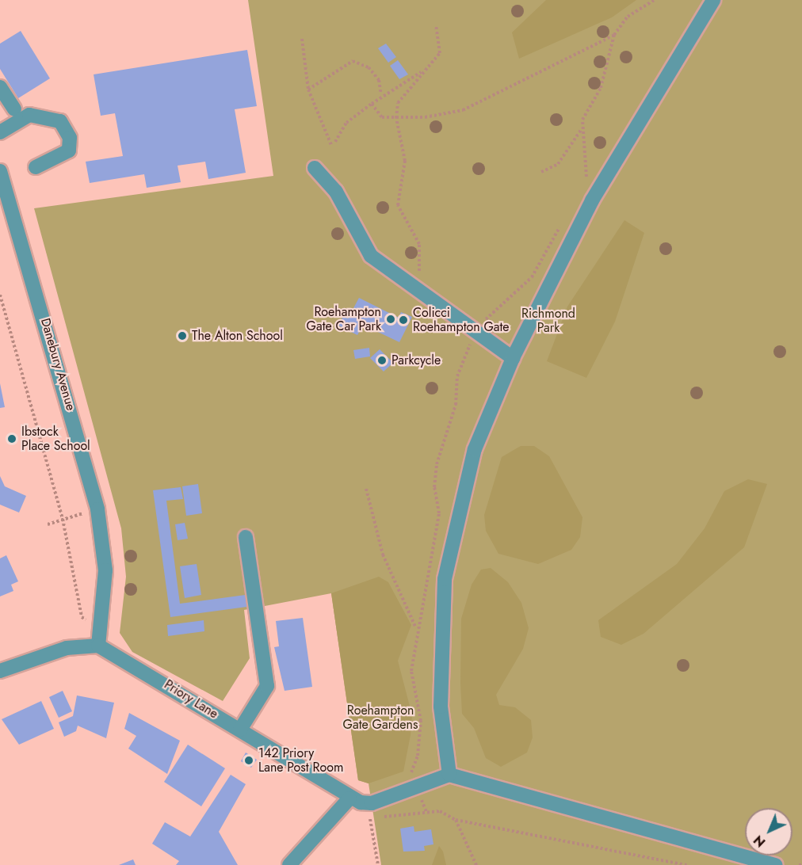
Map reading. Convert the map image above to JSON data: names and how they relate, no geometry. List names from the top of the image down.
{
  "streets": {
    "street": ["Danebury Avenue", "Priory Lane"]
  },
  "crossings": [
    ["Danebury Avenue", "Priory Lane"]
  ],
  "parks": ["Richmond Park", "Roehampton Gate Gardens"],
  "places": [
    "Roehampton Gate Car Park",
    "Colicci Roehampton Gate",
    "The Alton School",
    "Parkcycle",
    "Ibstock Place School",
    "142 Priory Lane Post Room"
  ],
  "north": "bottom left"
}
